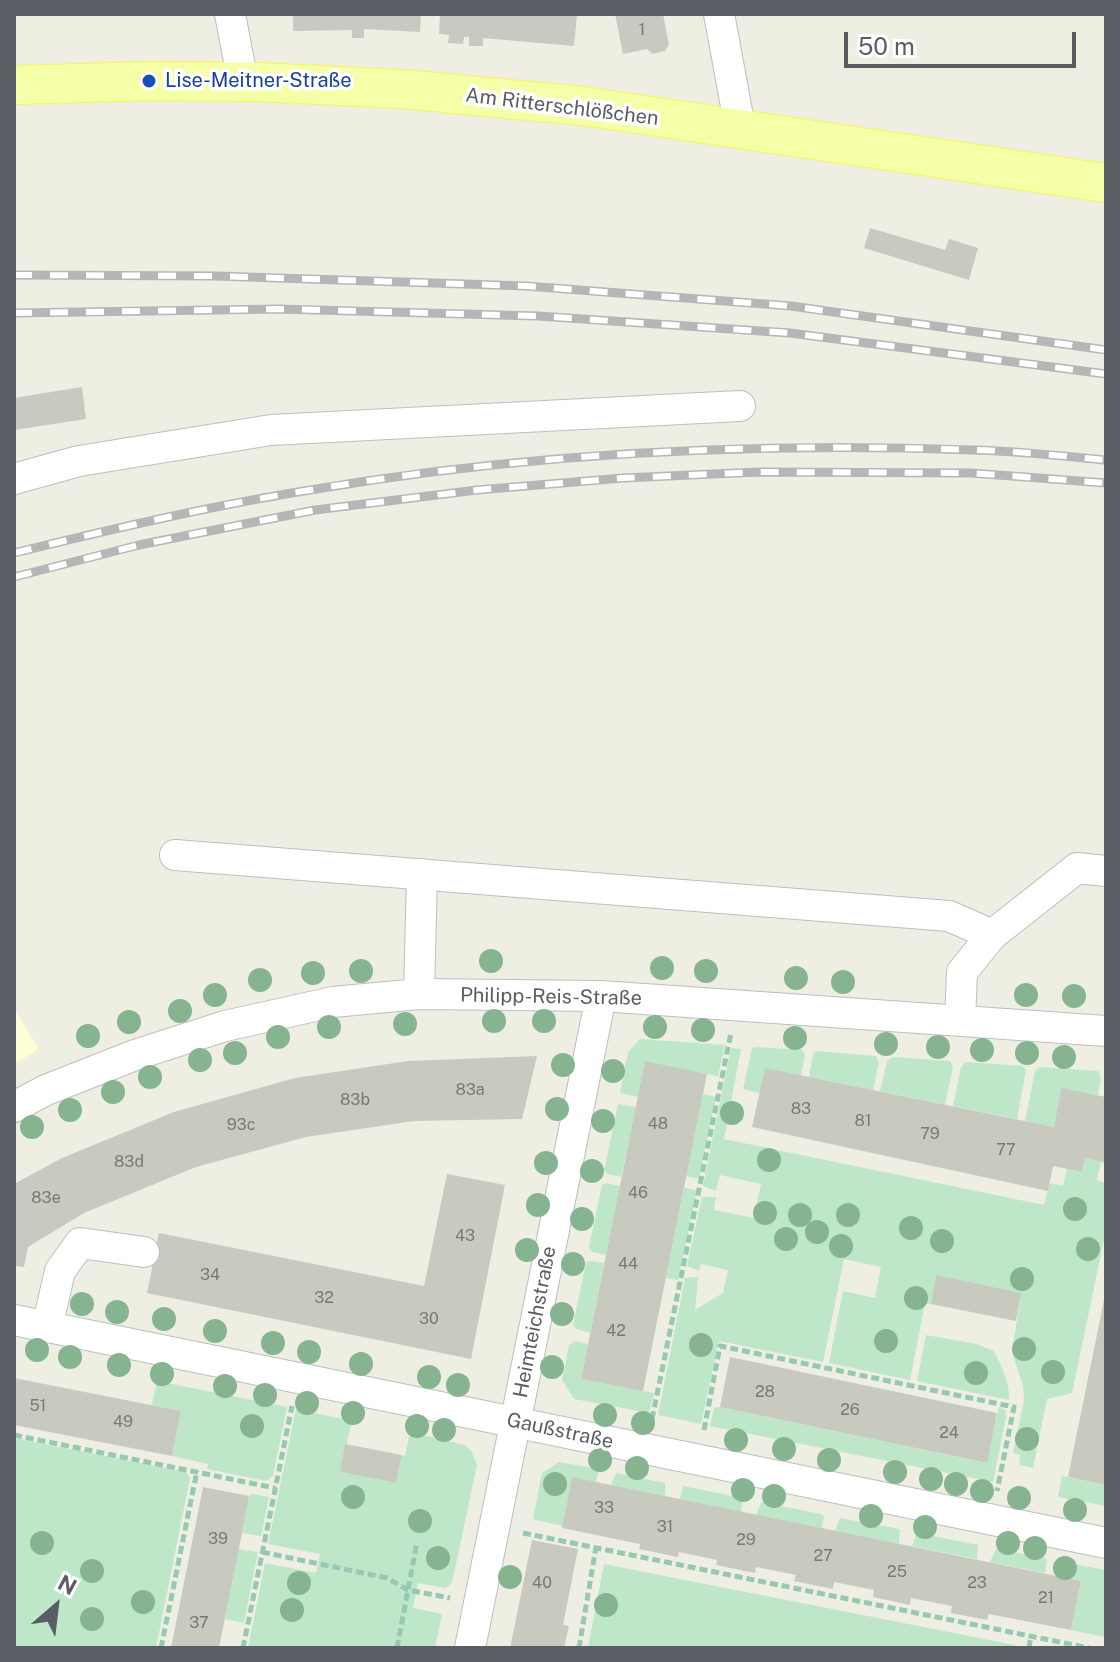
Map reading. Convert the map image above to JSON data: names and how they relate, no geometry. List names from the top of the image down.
{
  "streets": {
    "main road": ["Am Ritterschlößchen"],
    "street": ["Philipp-Reis-Straße", "Heimteichstraße", "Gaußstraße"]
  },
  "crossings": [
    ["Philipp-Reis-Straße", "Heimteichstraße"],
    ["Heimteichstraße", "Gaußstraße"]
  ],
  "places": ["Lise-Meitner-Straße"],
  "house_numbers": [
    "1",
    "83a",
    "83b",
    "83",
    "81",
    "48",
    "93c",
    "79",
    "77",
    "83d",
    "46",
    "83e",
    "43",
    "44",
    "34",
    "32",
    "30",
    "42",
    "28",
    "51",
    "26",
    "49",
    "24",
    "33",
    "31",
    "39",
    "29",
    "27",
    "25",
    "40",
    "23",
    "21",
    "37"
  ],
  "scale_bar": "50 m",
  "north": "top right"
}
